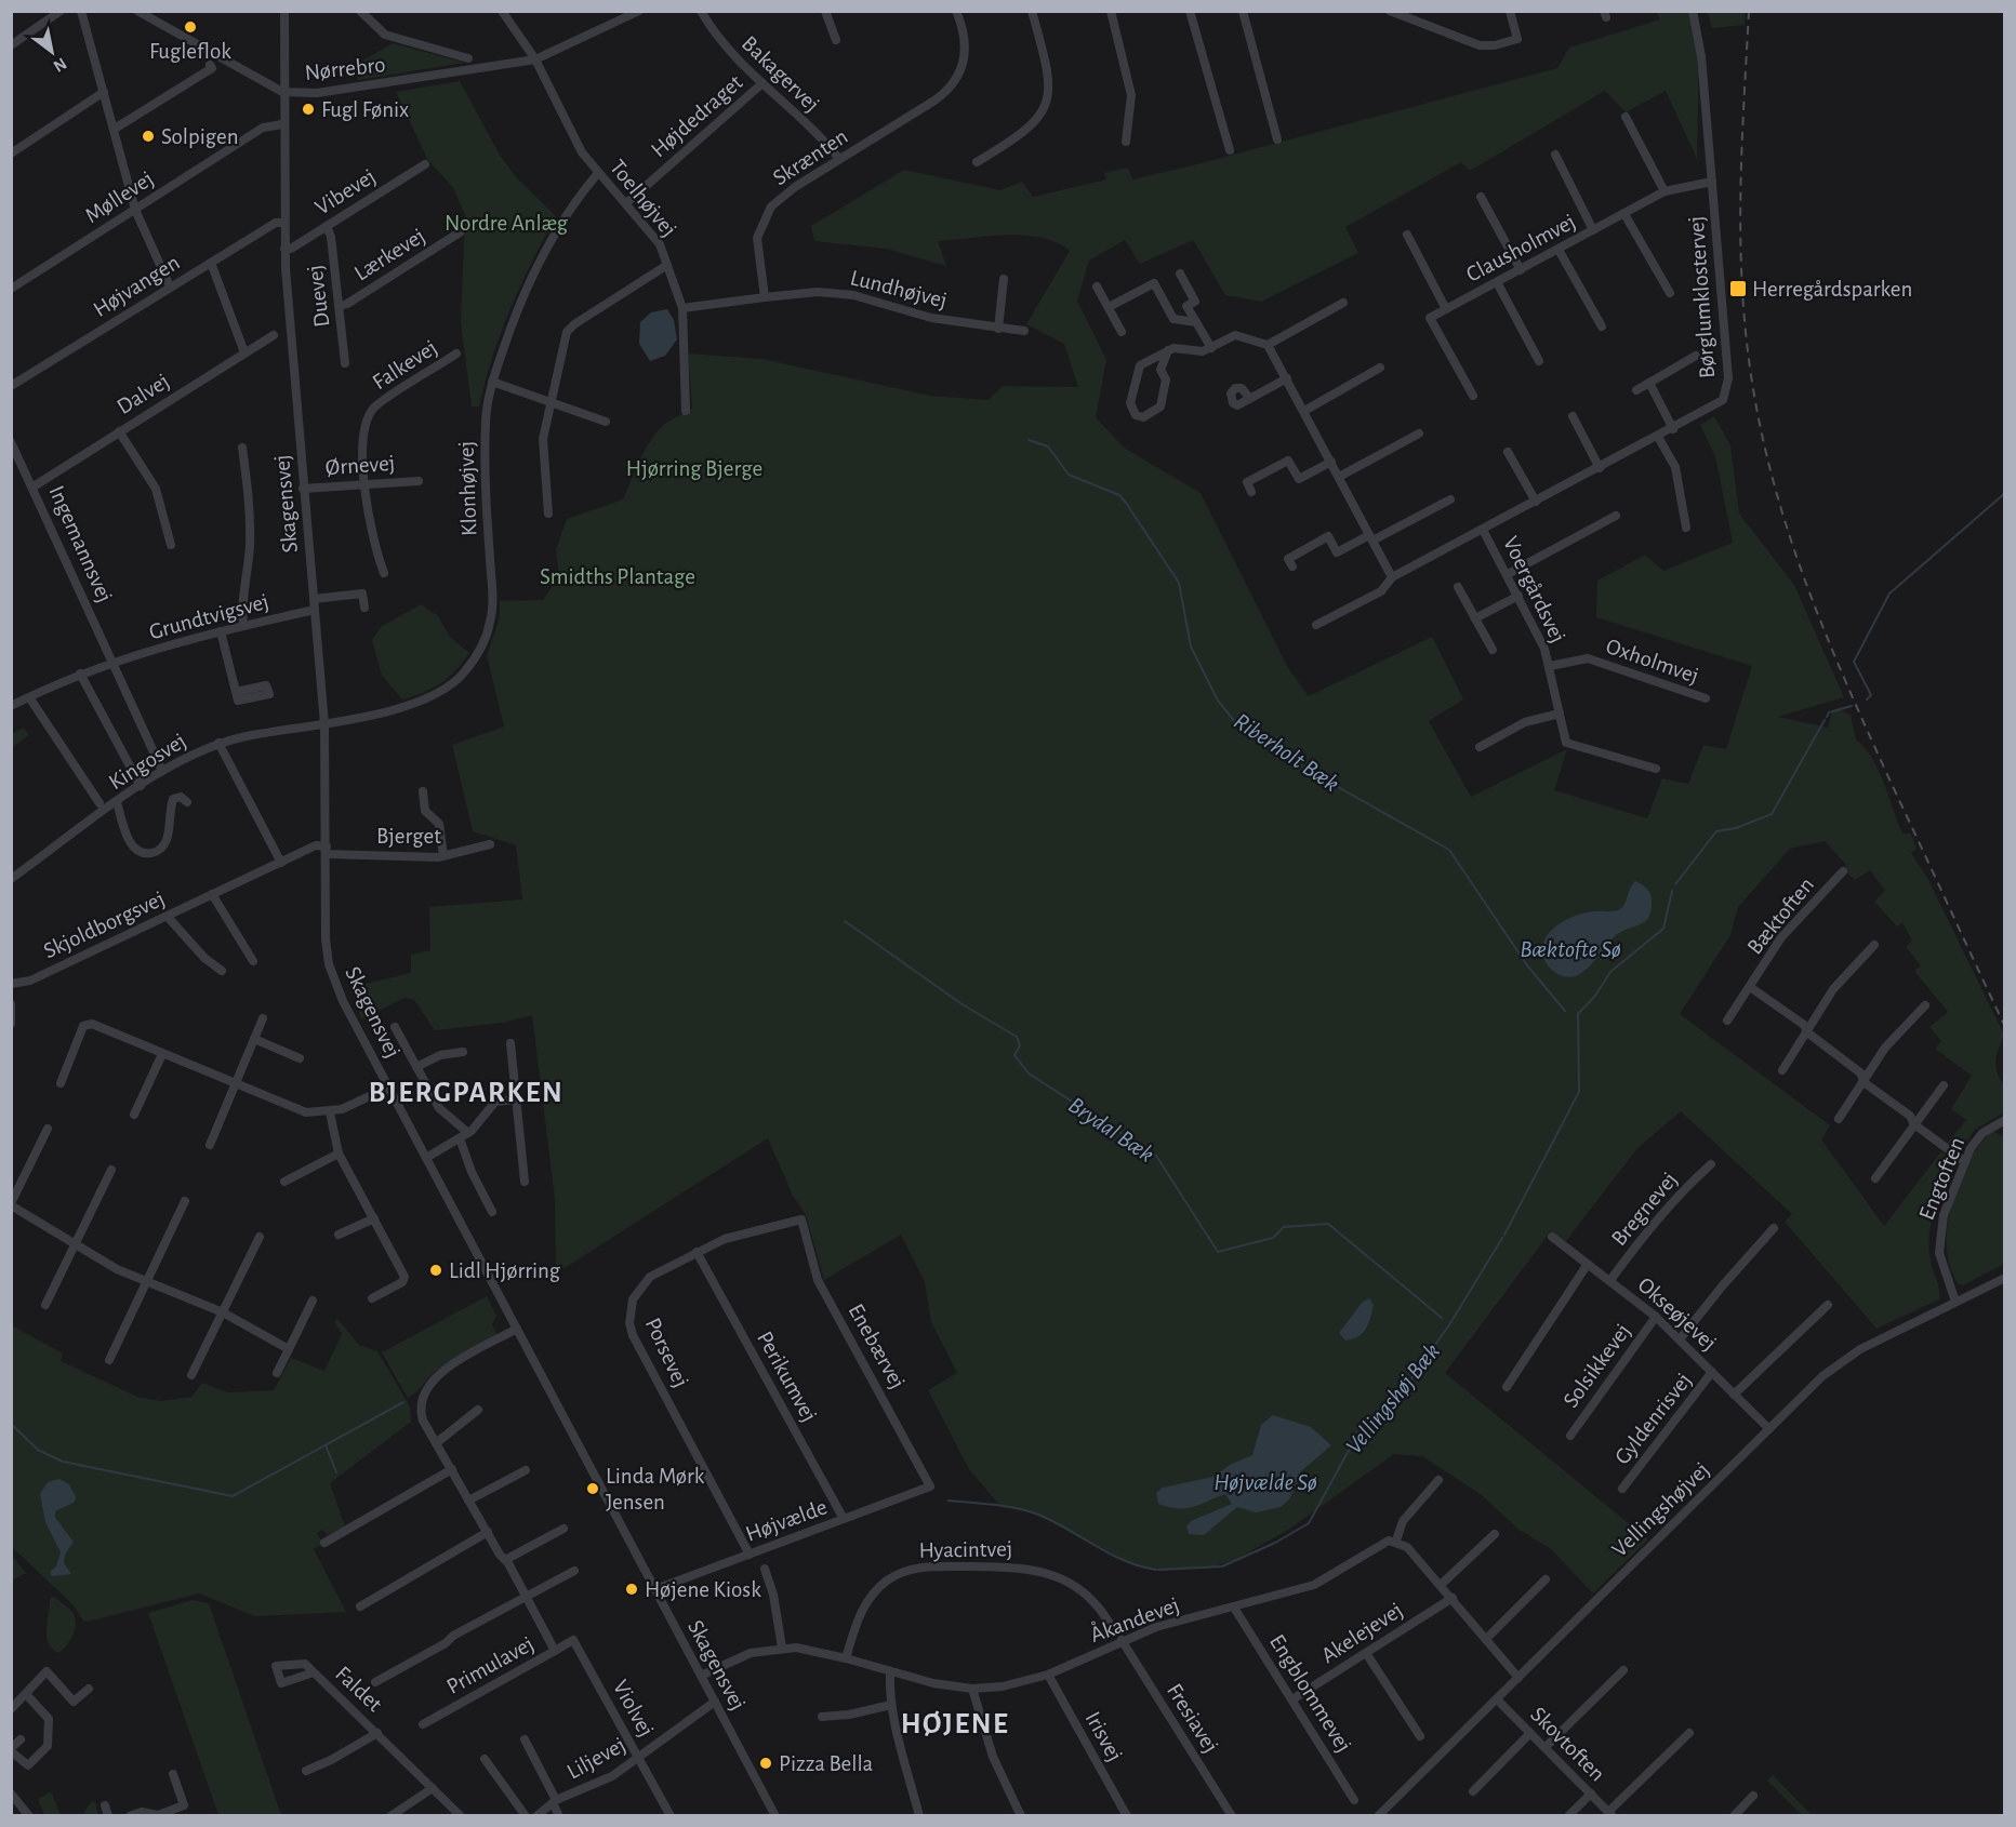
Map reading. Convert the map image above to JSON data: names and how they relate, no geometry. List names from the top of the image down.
{
  "streets": {
    "street": [
      "Nørrebro",
      "Bakagervej",
      "Højdedraget",
      "Skrænten",
      "Vibevej",
      "Møllevej",
      "Toelhøjvej",
      "Clausholmvej",
      "Lærkevej",
      "Højvangen",
      "Lundhøjvej",
      "Duevej",
      "Børglumklostervej",
      "Falkevej",
      "Dalvej",
      "Ørnevej",
      "Klonhøjvej",
      "Skagensvej",
      "Ingemannsvej",
      "Voergårdsvej",
      "Grundtvigsvej",
      "Oxholmvej",
      "Kingosvej",
      "Bjerget",
      "Bæktoften",
      "Skjoldborgsvej",
      "Engtoften",
      "Bregnevej",
      "Okseøjevej",
      "Enebærvej",
      "Porsevej",
      "Solsikkevej",
      "Perikumvej",
      "Gyldenrisvej",
      "Vellingshøjvej",
      "Højvælde",
      "Hyacintvej",
      "Åkandevej",
      "Akelejevej",
      "Primulavej",
      "Faldet",
      "Engblommevej",
      "Violvej",
      "Fresiavej",
      "Irisvej",
      "Skovtoften",
      "Liljevej"
    ]
  },
  "crossings": [
    ["Nørrebro", "Toelhøjvej"],
    ["Nørrebro", "Skagensvej"],
    ["Bakagervej", "Højdedraget"],
    ["Bakagervej", "Skrænten"],
    ["Højdedraget", "Toelhøjvej"],
    ["Skrænten", "Lundhøjvej"],
    ["Vibevej", "Duevej"],
    ["Vibevej", "Skagensvej"],
    ["Møllevej", "Skagensvej"],
    ["Toelhøjvej", "Klonhøjvej"],
    ["Clausholmvej", "Børglumklostervej"],
    ["Lærkevej", "Duevej"],
    ["Højvangen", "Skagensvej"],
    ["Børglumklostervej", "Voergårdsvej"],
    ["Falkevej", "Ørnevej"],
    ["Dalvej", "Ingemannsvej"],
    ["Ørnevej", "Skagensvej"],
    ["Klonhøjvej", "Skagensvej"],
    ["Klonhøjvej", "Kingosvej"],
    ["Skagensvej", "Grundtvigsvej"],
    ["Skagensvej", "Kingosvej"],
    ["Skagensvej", "Bjerget"],
    ["Skagensvej", "Skjoldborgsvej"],
    ["Skagensvej", "Højvælde"],
    ["Skagensvej", "Åkandevej"],
    ["Skagensvej", "Primulavej"],
    ["Skagensvej", "Liljevej"],
    ["Ingemannsvej", "Grundtvigsvej"],
    ["Voergårdsvej", "Oxholmvej"],
    ["Bjerget", "Skjoldborgsvej"],
    ["Bæktoften", "Engtoften"],
    ["Engtoften", "Vellingshøjvej"],
    ["Bregnevej", "Okseøjevej"],
    ["Okseøjevej", "Solsikkevej"],
    ["Okseøjevej", "Gyldenrisvej"],
    ["Okseøjevej", "Vellingshøjvej"],
    ["Enebærvej", "Porsevej"],
    ["Enebærvej", "Højvælde"],
    ["Porsevej", "Perikumvej"],
    ["Porsevej", "Højvælde"],
    ["Perikumvej", "Højvælde"],
    ["Vellingshøjvej", "Skovtoften"],
    ["Hyacintvej", "Åkandevej"],
    ["Åkandevej", "Engblommevej"],
    ["Åkandevej", "Fresiavej"],
    ["Åkandevej", "Irisvej"],
    ["Akelejevej", "Engblommevej"],
    ["Primulavej", "Violvej"],
    ["Violvej", "Liljevej"]
  ],
  "districts": ["BJERGPARKEN", "HØJENE"],
  "water": [
    "Riberholt Bæk",
    "Bæktofte Sø",
    "Brydal Bæk",
    "Vellingshøj Bæk",
    "Højvælde Sø"
  ],
  "parks": ["Nordre Anlæg", "Hjørring Bjerge", "Smidths Plantage"],
  "places": {
    "other": [
      "Fugleflok",
      "Fugl Fønix",
      "Solpigen",
      "Lidl Hjørring",
      "Linda Mørk Jensen",
      "Højene Kiosk",
      "Pizza Bella"
    ],
    "transit": ["Herregårdsparken"]
  },
  "north": "bottom right"
}
